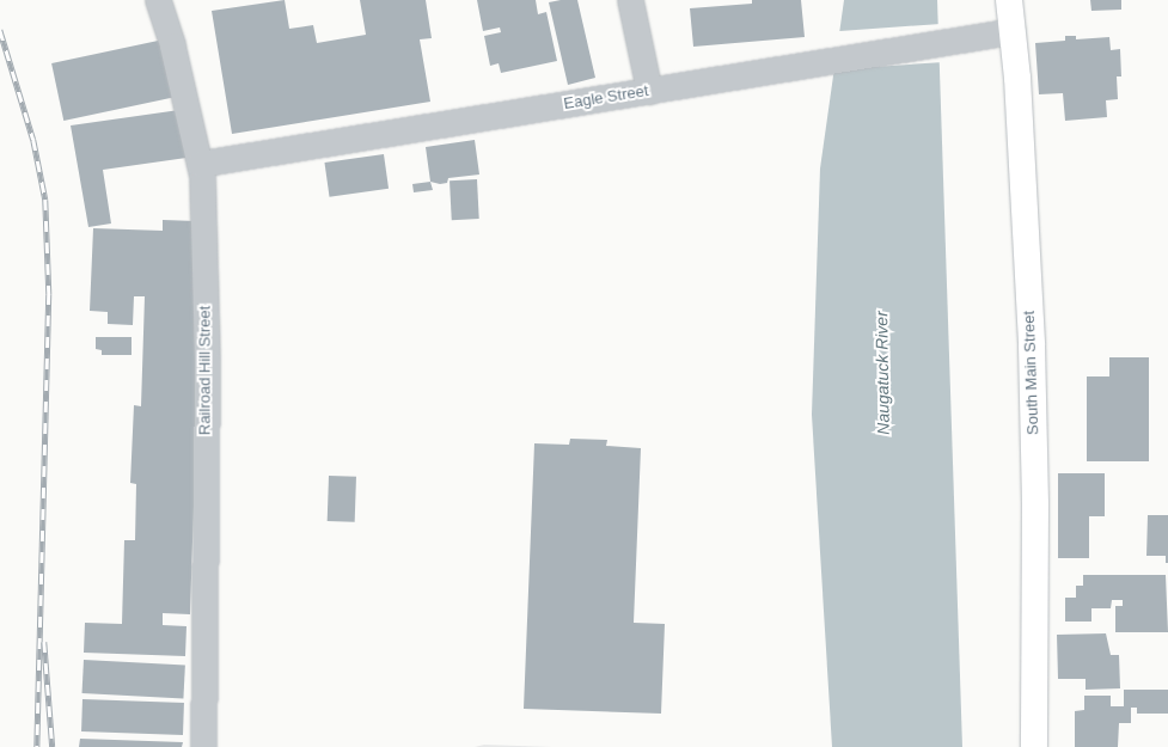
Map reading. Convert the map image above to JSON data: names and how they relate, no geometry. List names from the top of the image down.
{
  "streets": {
    "main road": ["South Main Street"],
    "street": ["Eagle Street", "Railroad Hill Street"]
  },
  "crossings": [
    ["Eagle Street", "Railroad Hill Street"],
    ["Eagle Street", "South Main Street"]
  ],
  "water": ["Naugatuck River"]
}
